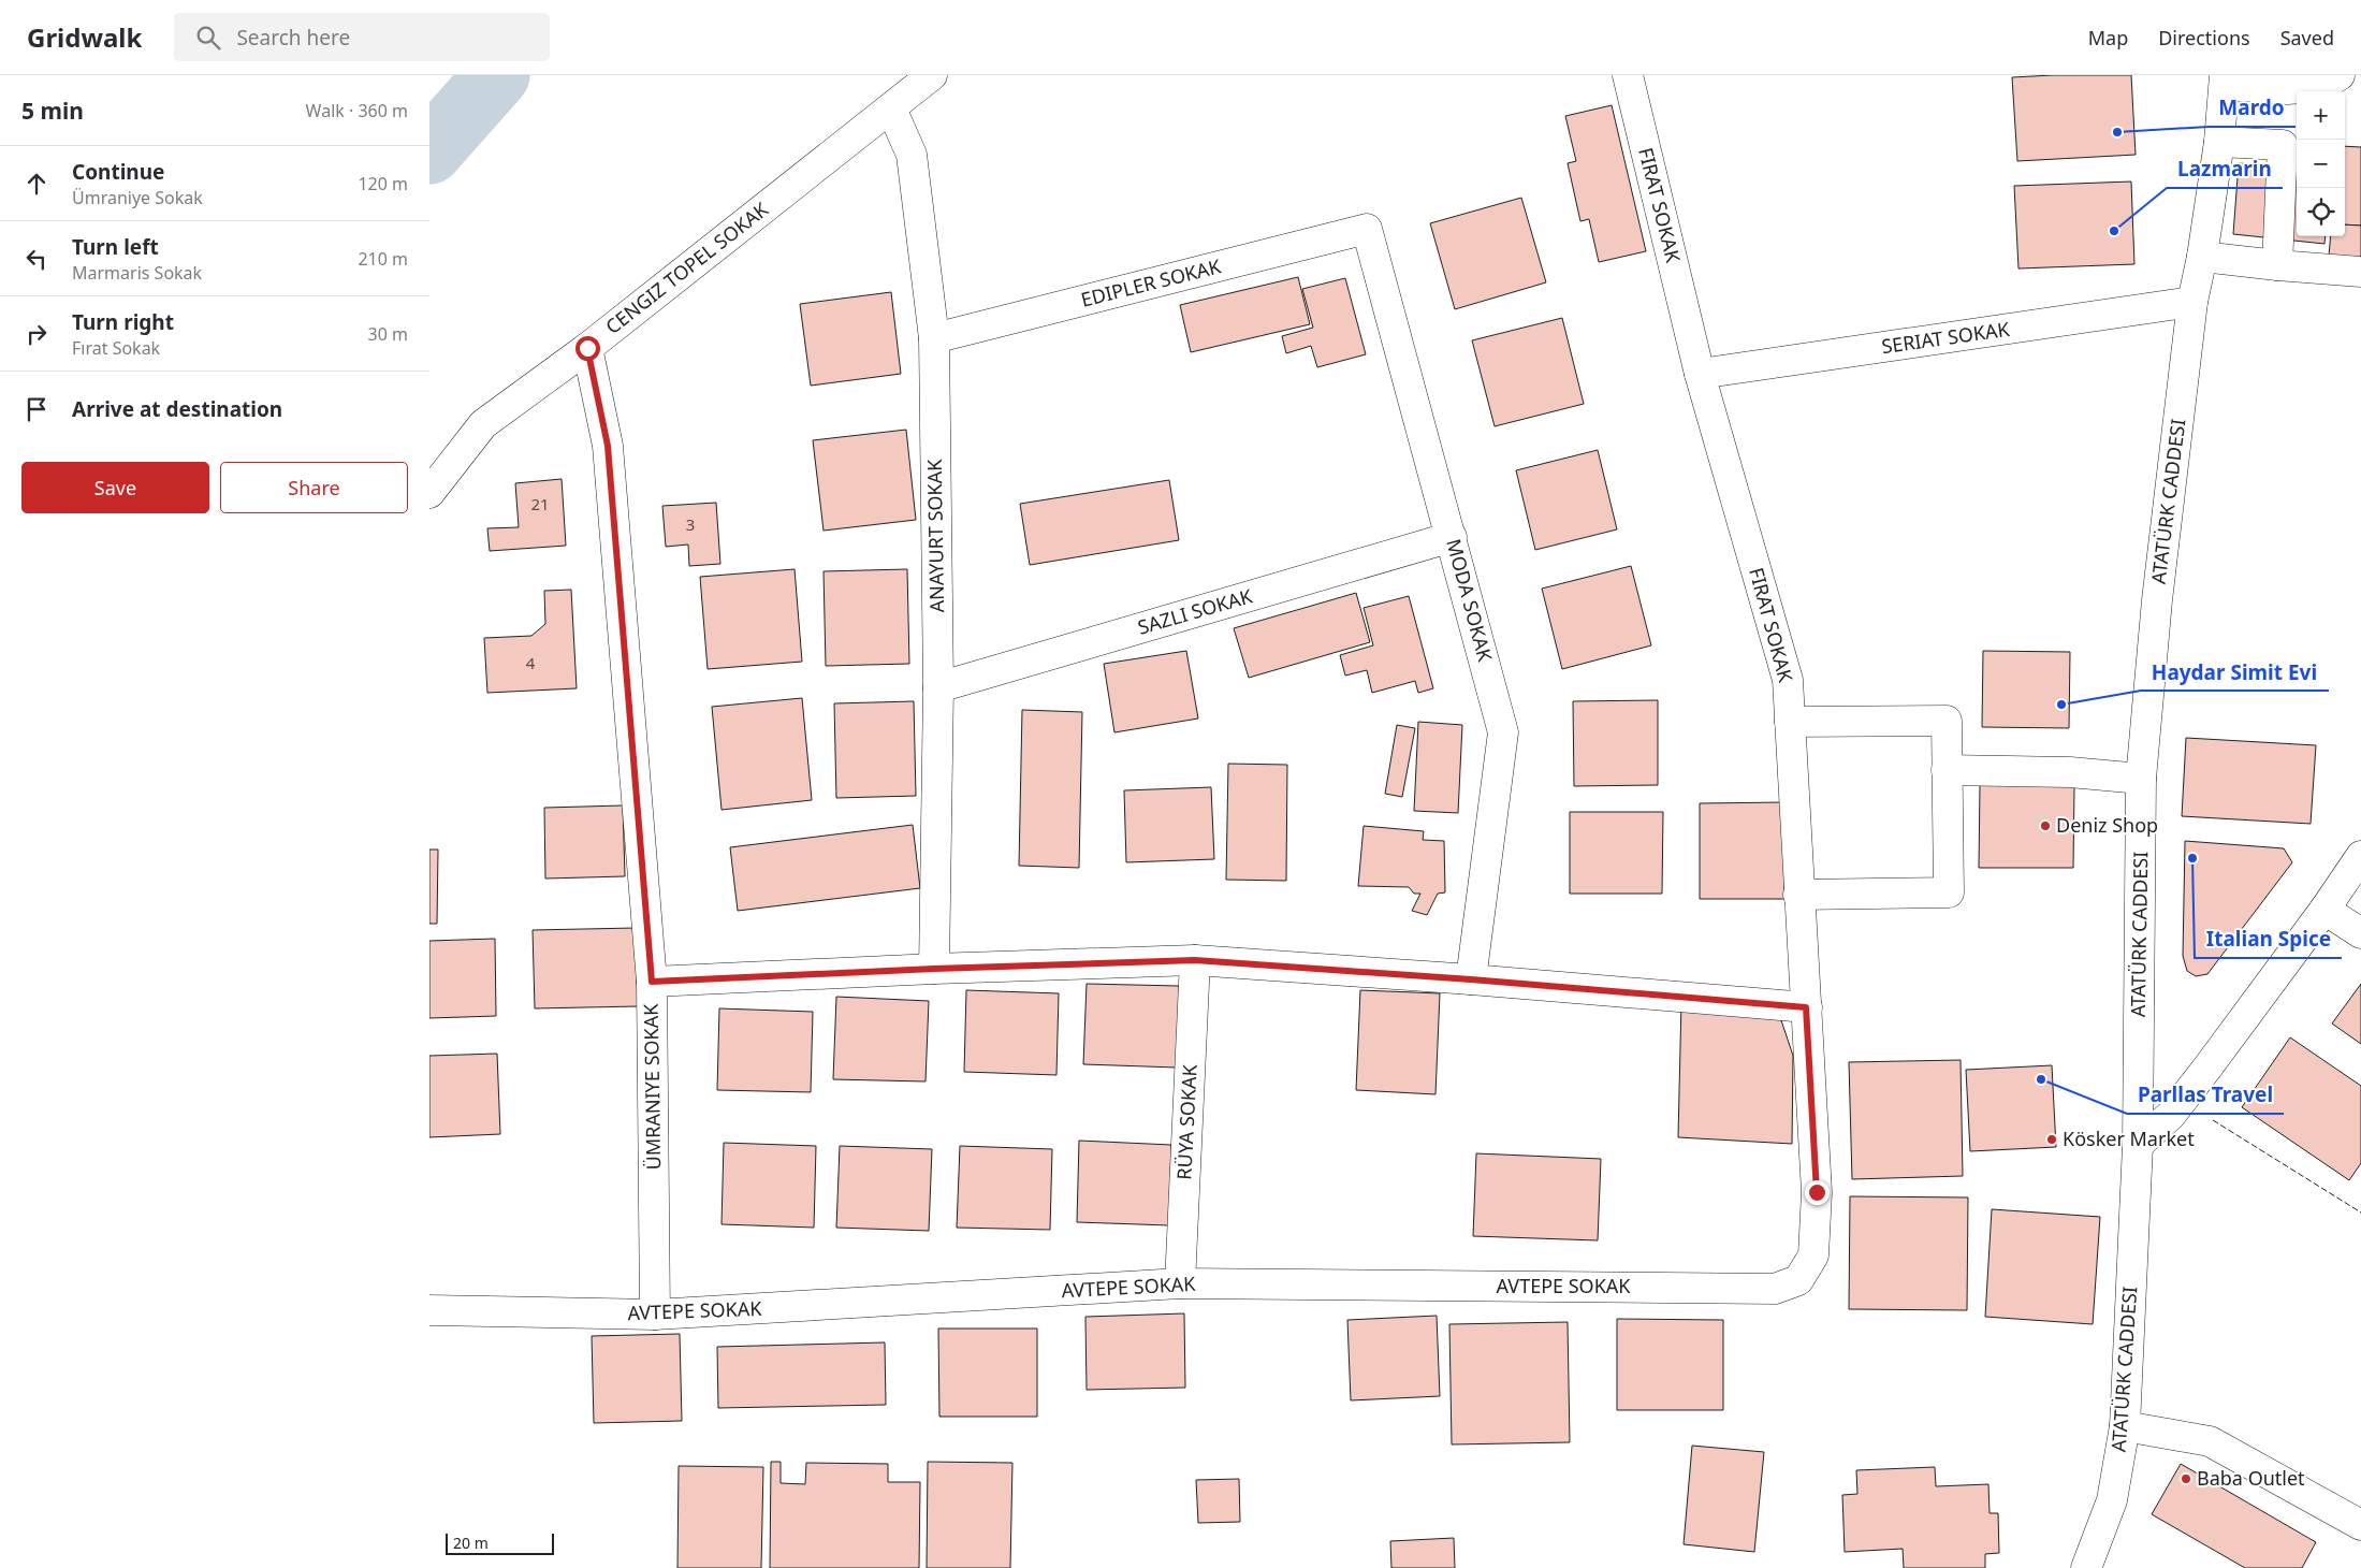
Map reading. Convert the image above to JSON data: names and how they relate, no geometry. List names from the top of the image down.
{
  "streets": {
    "street": [
      "CENGIZ TOPEL SOKAK",
      "EDIPLER SOKAK",
      "ATATÜRK CADDESI",
      "ANAYURT SOKAK",
      "MODA SOKAK",
      "ÜMRANIYE SOKAK",
      "RÜYA SOKAK",
      "AVTEPE SOKAK"
    ]
  },
  "crossings": [
    ["CENGIZ TOPEL SOKAK", "ANAYURT SOKAK"],
    ["CENGIZ TOPEL SOKAK", "ÜMRANIYE SOKAK"],
    ["EDIPLER SOKAK", "ANAYURT SOKAK"],
    ["EDIPLER SOKAK", "MODA SOKAK"],
    ["ÜMRANIYE SOKAK", "AVTEPE SOKAK"],
    ["RÜYA SOKAK", "AVTEPE SOKAK"]
  ],
  "places": [
    "Mardo",
    "Lazmarin",
    "Haydar Simit Evi",
    "Deniz Shop",
    "Italian Spice",
    "Parllas Travel",
    "Kösker Market",
    "Baba Outlet"
  ],
  "house_numbers": ["21", "3", "4"],
  "scale_bar": "20 m",
  "page": {
    "header": "Gridwalk",
    "search": "Search here",
    "nav": ["Map", "Directions", "Saved"],
    "heading": ["5 min", "Walk · 360 m"],
    "map_buttons": ["+", "−"],
    "list": [
      ["Continue", "Ümraniye Sokak", "120 m"],
      ["Turn left", "Marmaris Sokak", "210 m"],
      ["Turn right", "Fırat Sokak", "30 m"],
      "Arrive at destination"
    ],
    "buttons": ["Save", "Share"],
    "scale": "20 m"
  }
}
